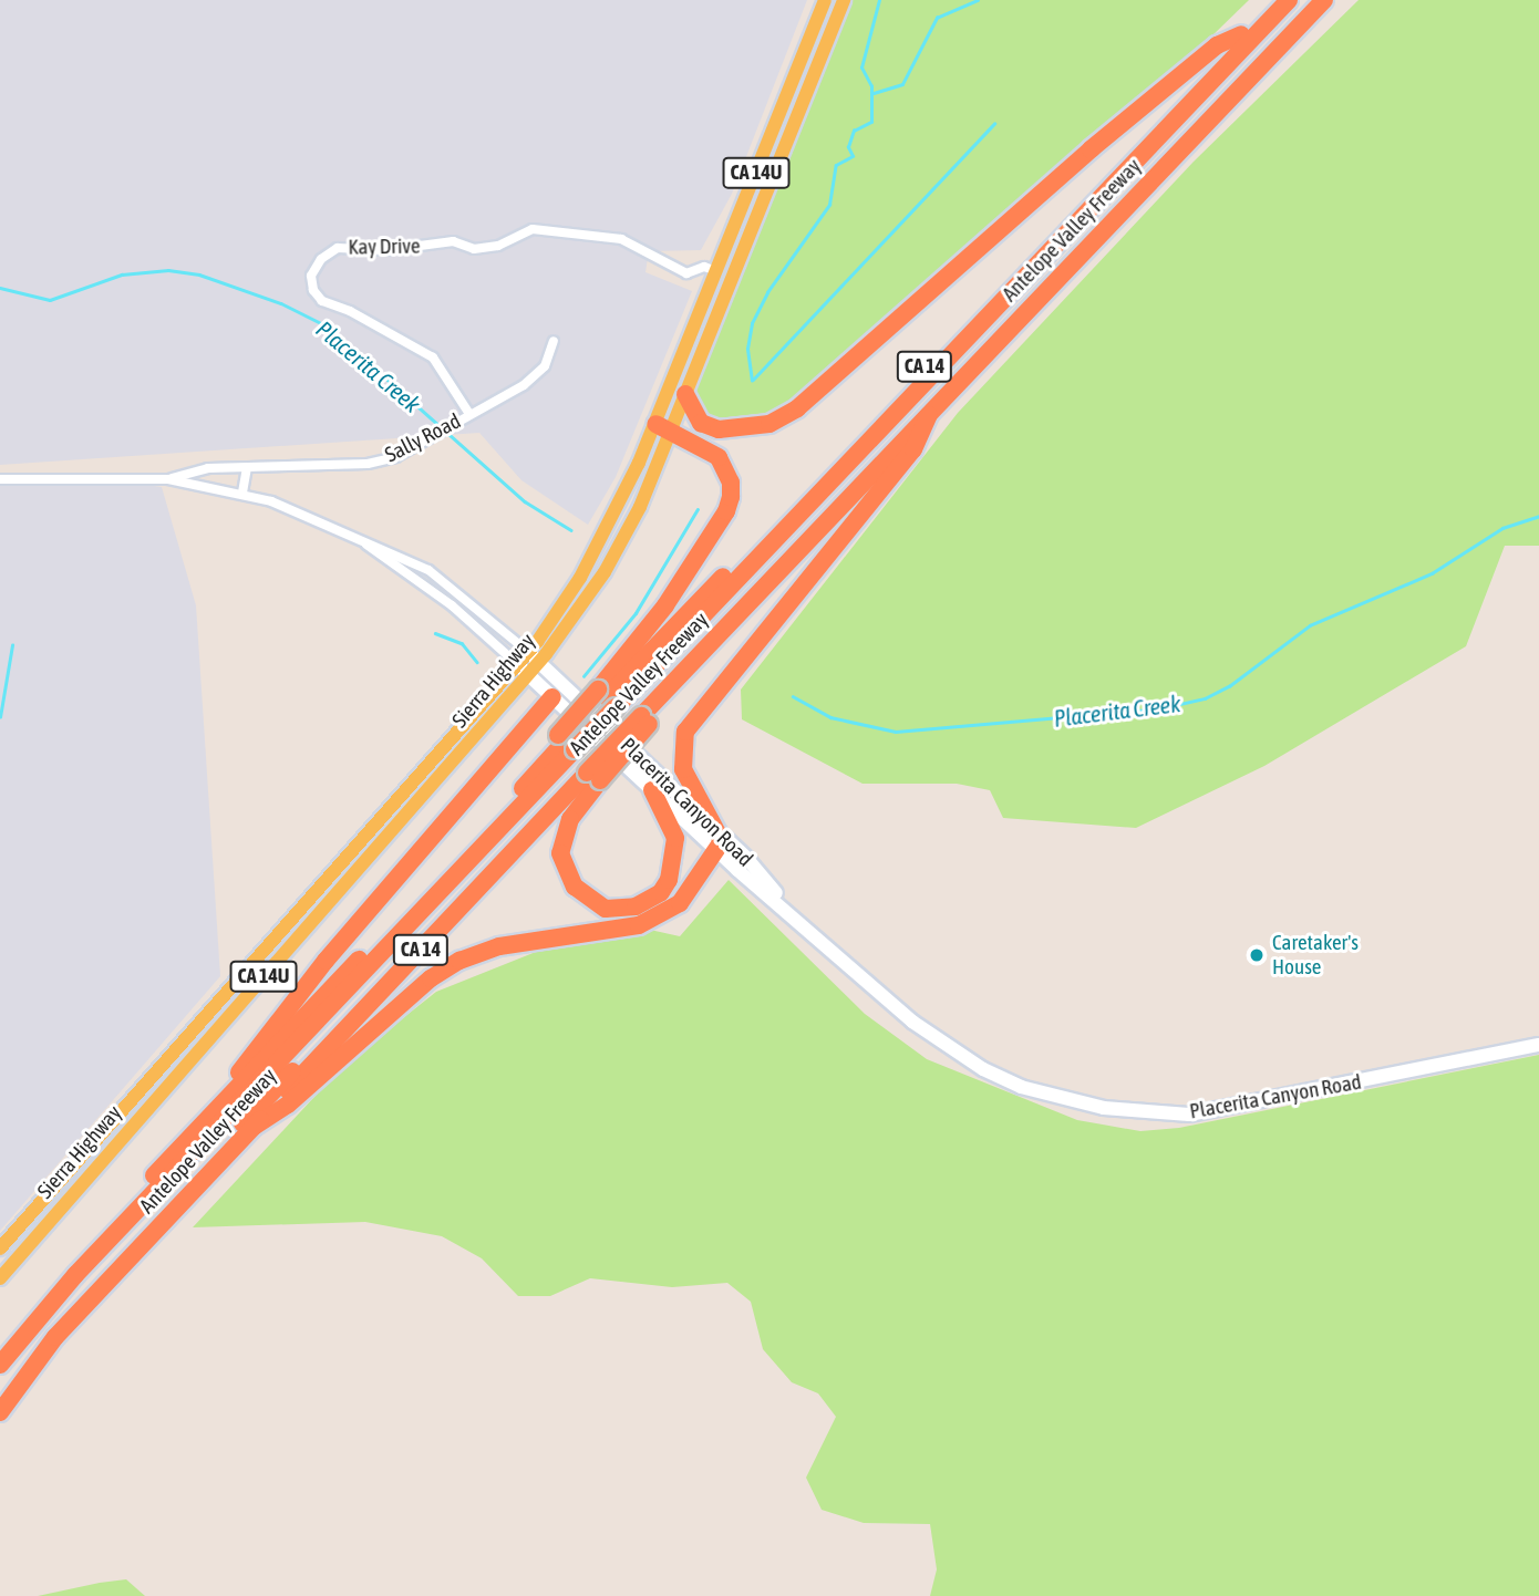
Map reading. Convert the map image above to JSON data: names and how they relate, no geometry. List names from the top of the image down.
{
  "streets": {
    "highway": ["Antelope Valley Freeway", "CA 14"],
    "main road": ["CA 14U", "Sierra Highway", "Placerita Canyon Road"],
    "street": ["Kay Drive", "Sally Road"]
  },
  "crossings": [
    ["Kay Drive", "Sally Road"],
    ["Kay Drive", "Sierra Highway"],
    ["Sally Road", "Placerita Canyon Road"],
    ["Sierra Highway", "Placerita Canyon Road"]
  ],
  "water": ["Placerita Creek"],
  "places": ["Caretaker's House"]
}
